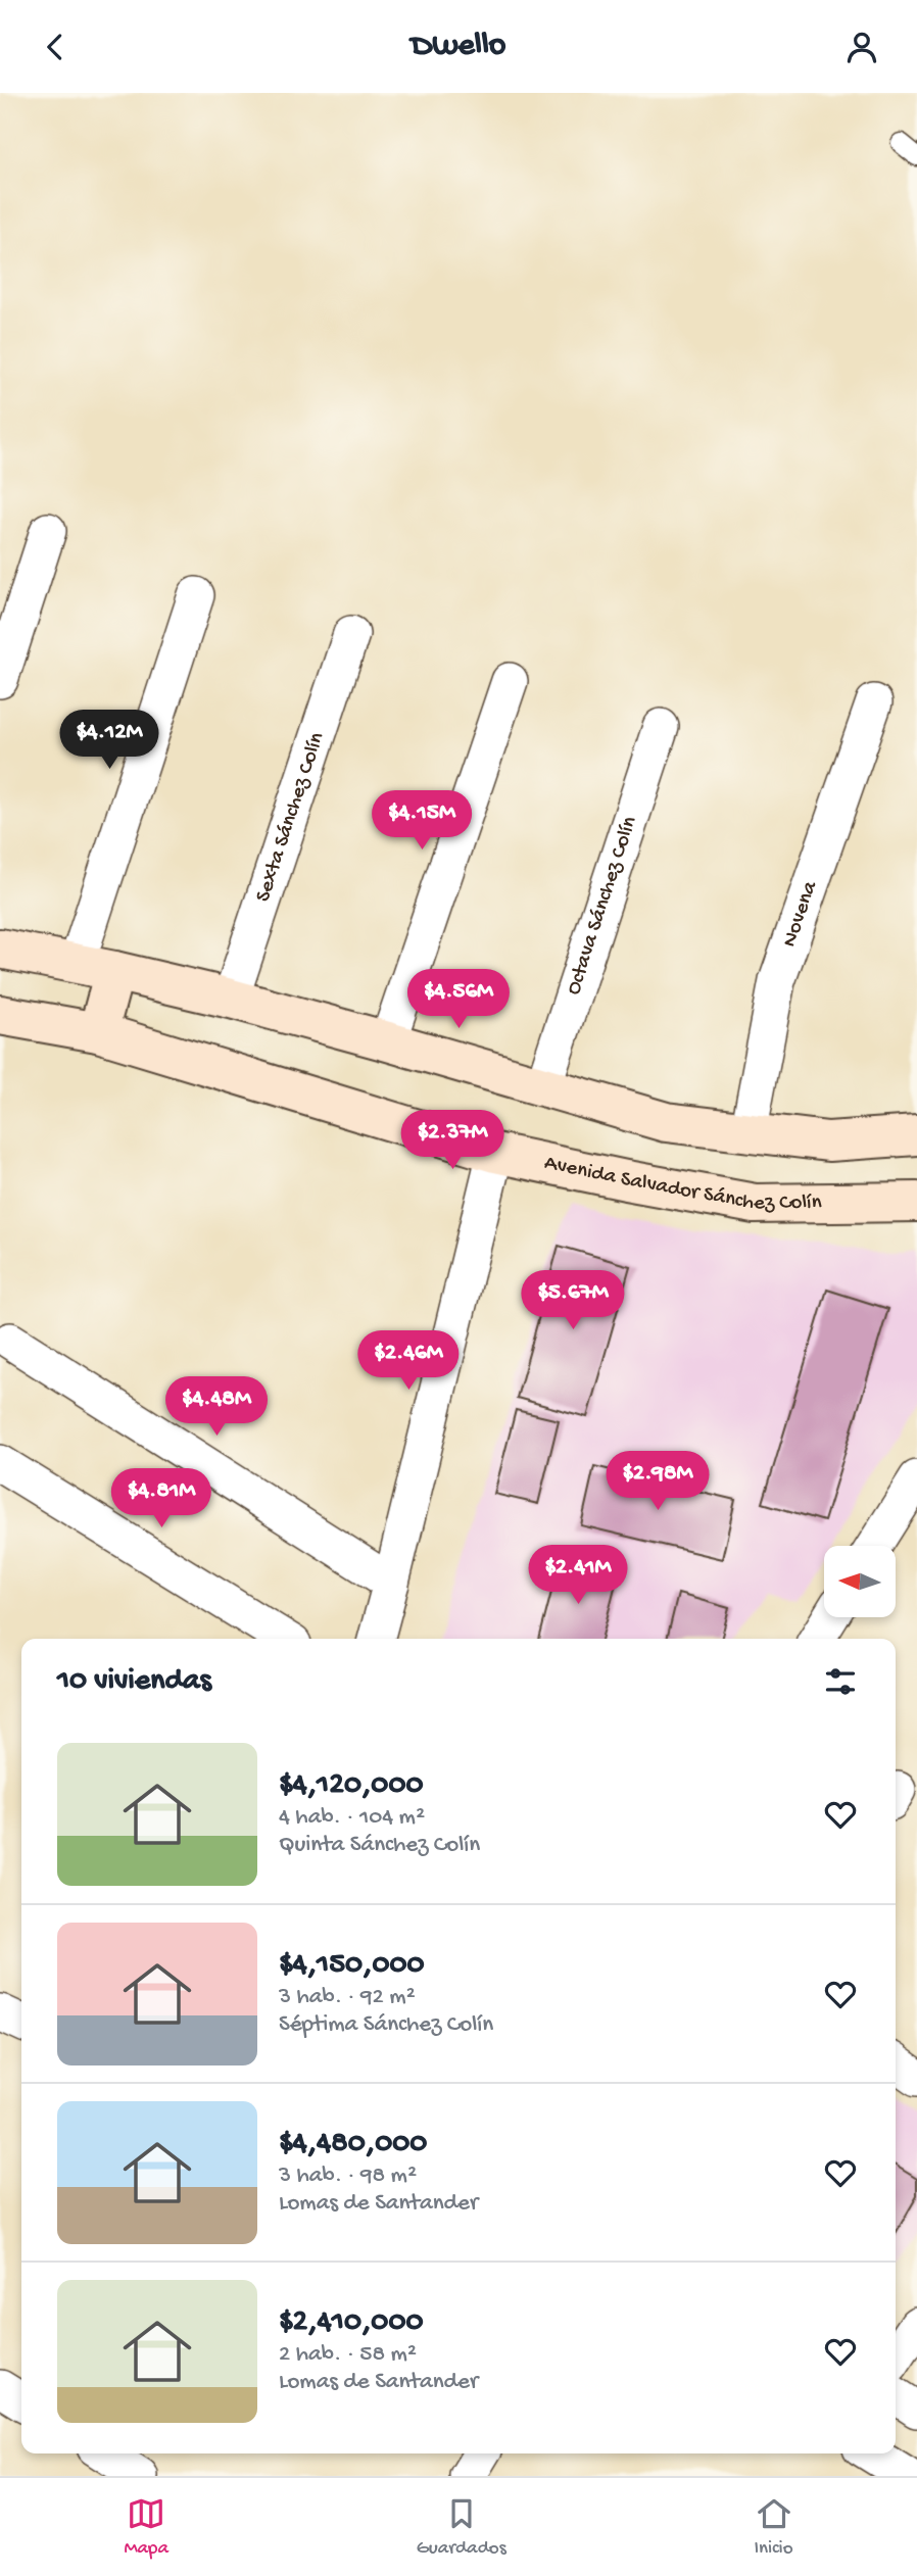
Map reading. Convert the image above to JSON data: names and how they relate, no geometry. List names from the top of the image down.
{
  "streets": {
    "street": [
      "Sexta Sánchez Colín",
      "Octava Sánchez Colín",
      "Novena",
      "Avenida Salvador Sánchez Colín"
    ]
  },
  "north": "left",
  "page": {
    "header": "Dwello",
    "price": [
      "$4.12M",
      "$4.15M",
      "$4.56M",
      "$2.37M",
      "$5.67M",
      "$2.46M",
      "$4.48M",
      "$2.98M",
      "$4.81M",
      "$2.41M"
    ],
    "heading": "10 viviendas",
    "list": [
      {
        "name": "$4,120,000",
        "note": "4 hab. · 104 m² · Quinta Sánchez Colín"
      },
      {
        "name": "$4,150,000",
        "note": "3 hab. · 92 m² · Séptima Sánchez Colín"
      },
      {
        "name": "$4,480,000",
        "note": "3 hab. · 98 m² · Lomas de Santander"
      },
      {
        "name": "$2,410,000",
        "note": "2 hab. · 58 m² · Lomas de Santander"
      }
    ],
    "tabs": ["Mapa", "Guardados", "Inicio"]
  }
}
